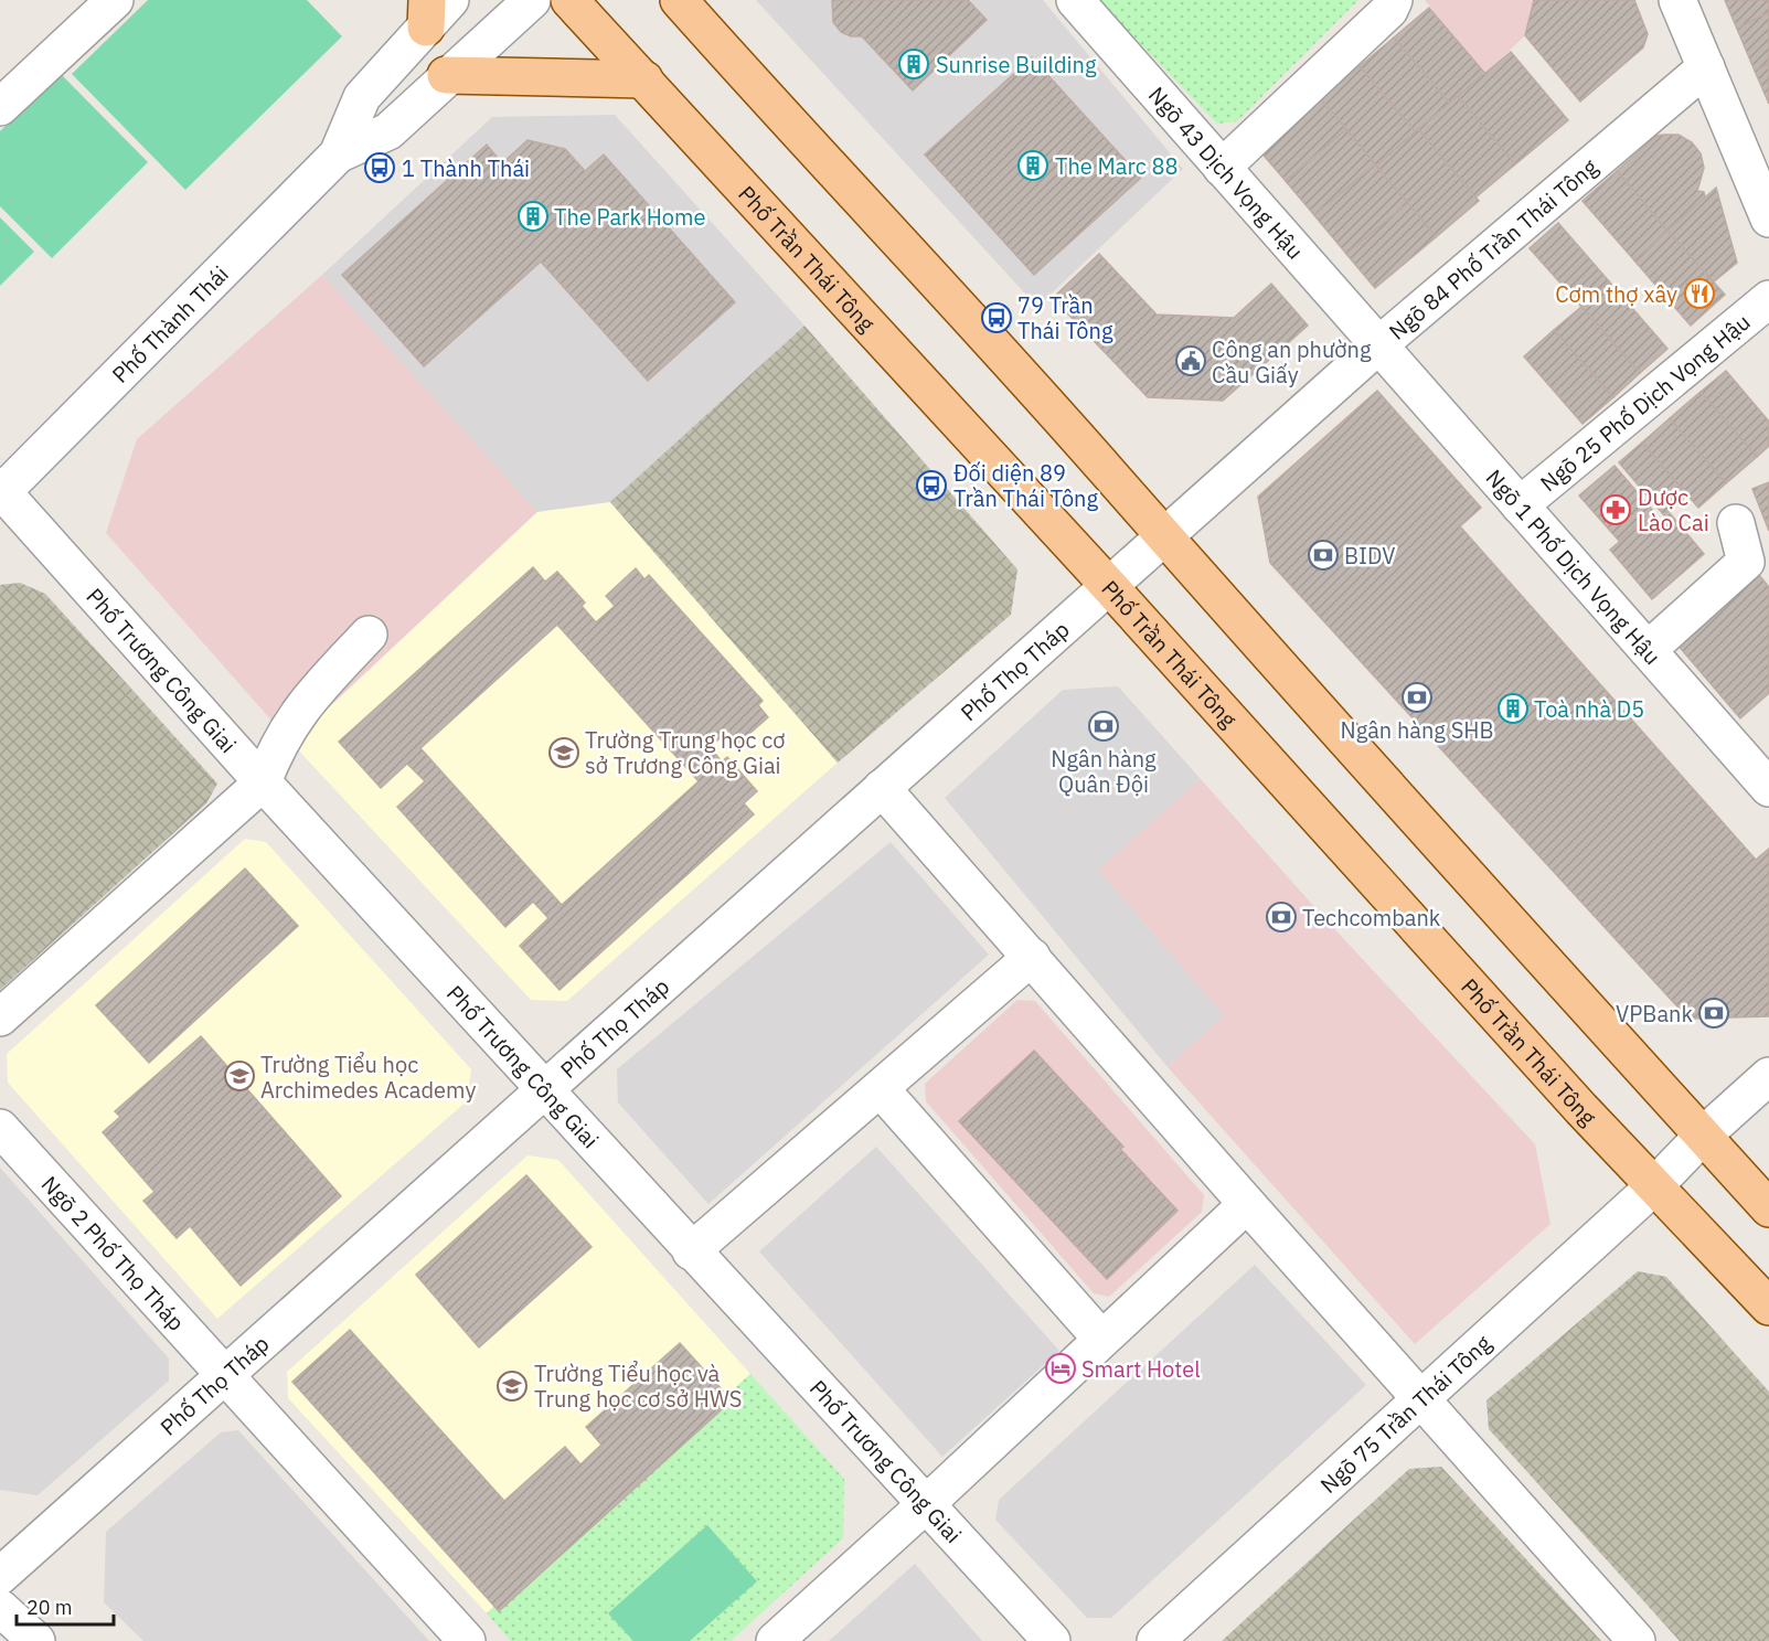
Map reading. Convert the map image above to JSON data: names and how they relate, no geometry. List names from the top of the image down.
{
  "streets": {
    "main road": ["Phố Trần Thái Tông"],
    "street": [
      "Ngõ 43 Dịch Vọng Hậu",
      "Ngõ 84 Phố Trần Thái Tông",
      "Phố Thành Thái",
      "Ngõ 25 Phố Dịch Vọng Hậu",
      "Ngõ 1 Phố Dịch Vọng Hậu",
      "Phố Trương Công Giai",
      "Phố Thọ Tháp",
      "Ngõ 2 Phố Thọ Tháp",
      "Ngõ 75 Trần Thái Tông"
    ]
  },
  "crossings": [
    ["Ngõ 43 Dịch Vọng Hậu", "Ngõ 84 Phố Trần Thái Tông"],
    ["Ngõ 43 Dịch Vọng Hậu", "Ngõ 1 Phố Dịch Vọng Hậu"],
    ["Ngõ 84 Phố Trần Thái Tông", "Phố Trần Thái Tông"],
    ["Ngõ 84 Phố Trần Thái Tông", "Ngõ 1 Phố Dịch Vọng Hậu"],
    ["Ngõ 84 Phố Trần Thái Tông", "Phố Thọ Tháp"],
    ["Phố Trần Thái Tông", "Phố Thọ Tháp"],
    ["Phố Trần Thái Tông", "Ngõ 75 Trần Thái Tông"],
    ["Phố Thành Thái", "Phố Trương Công Giai"],
    ["Ngõ 25 Phố Dịch Vọng Hậu", "Ngõ 1 Phố Dịch Vọng Hậu"],
    ["Phố Trương Công Giai", "Phố Thọ Tháp"],
    ["Phố Thọ Tháp", "Ngõ 2 Phố Thọ Tháp"]
  ],
  "places": {
    "building": [
      "Sunrise Building",
      "The Marc 88",
      "The Park Home",
      "Toà nhà D5"
    ],
    "bus stop": ["1 Thành Thái", "79 Trần Thái Tông", "Đối diện 89 Trần Thái Tông"],
    "restaurant": ["Cơm thợ xây"],
    "public building": ["Công an phường Cầu Giấy"],
    "pharmacy": ["Dược Lào Cai"],
    "bank": [
      "BIDV",
      "Ngân hàng SHB",
      "Ngân hàng Quân Đội",
      "Techcombank",
      "VPBank"
    ],
    "school or university": ["Trường Trung học cơ sở Trương Công Giai", "Trường Tiểu học Archimedes Academy", "Trường Tiểu học và Trung học cơ sở HWS"],
    "hotel": ["Smart Hotel"]
  },
  "scale_bar": "20 m"
}
